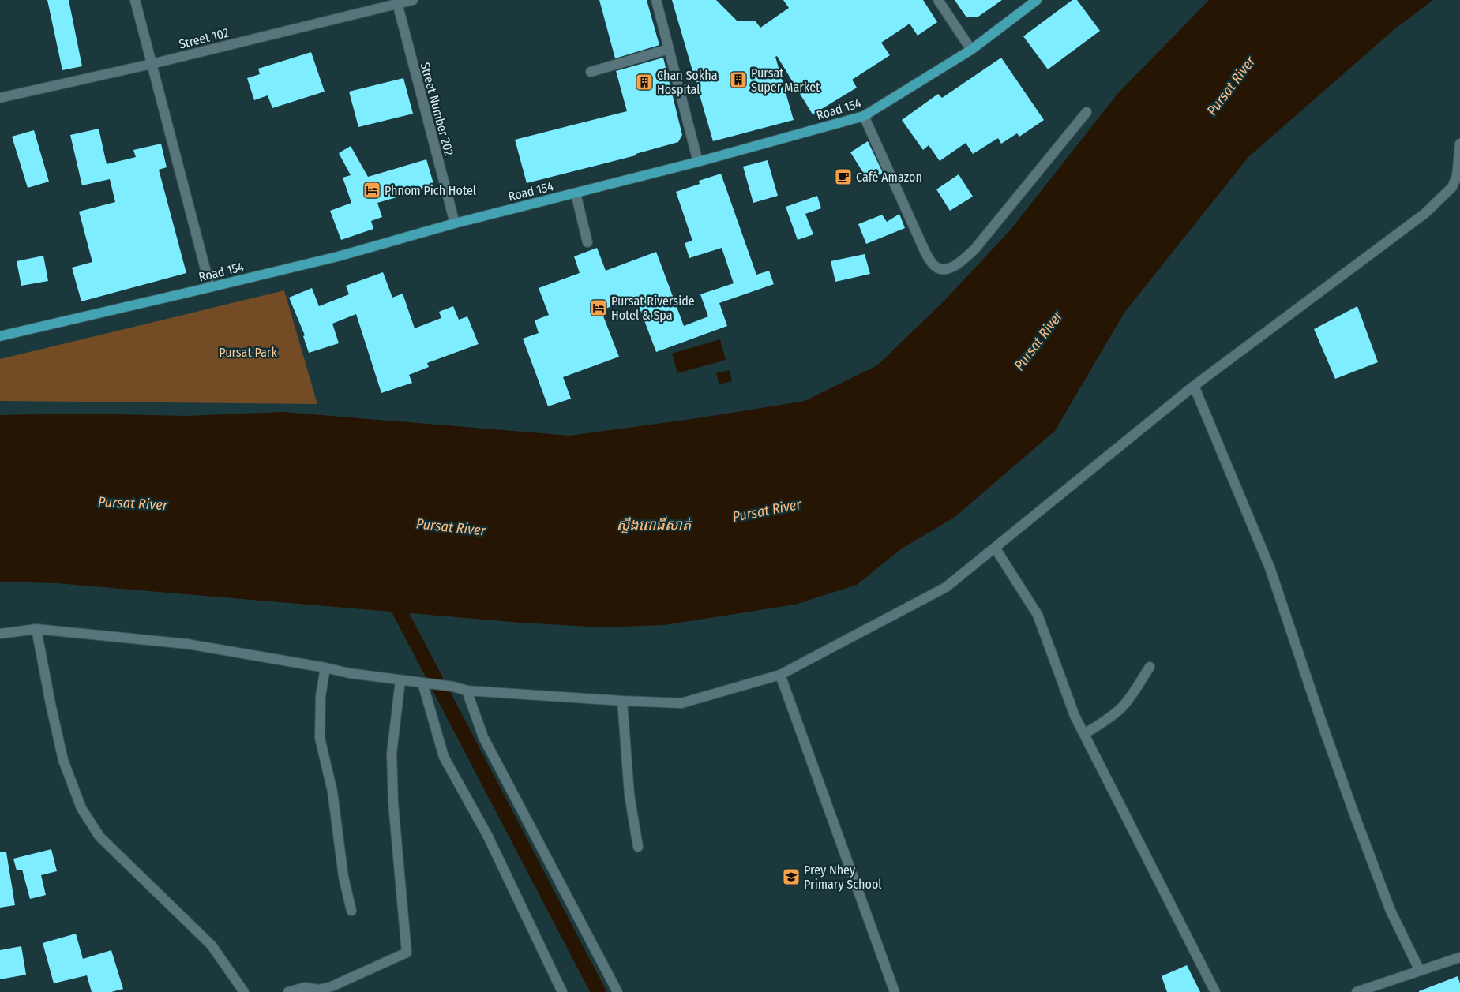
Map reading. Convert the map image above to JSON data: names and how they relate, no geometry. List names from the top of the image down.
{
  "streets": {
    "main road": ["Road 154"],
    "street": ["Street 102", "Street Number 202"]
  },
  "crossings": [
    ["Street 102", "Street Number 202"],
    ["Street Number 202", "Road 154"]
  ],
  "water": ["Pursat River", "ស្ទឹងពោធិ៍សាត់"],
  "parks": ["Pursat Park"],
  "places": {
    "building": ["Pursat Super Market", "Chan Sokha Hospital"],
    "cafe": ["Café Amazon"],
    "hotel": ["Phnom Pich Hotel", "Pursat Riverside Hotel & Spa"],
    "school or university": ["Prey Nhey Primary School"]
  }
}
